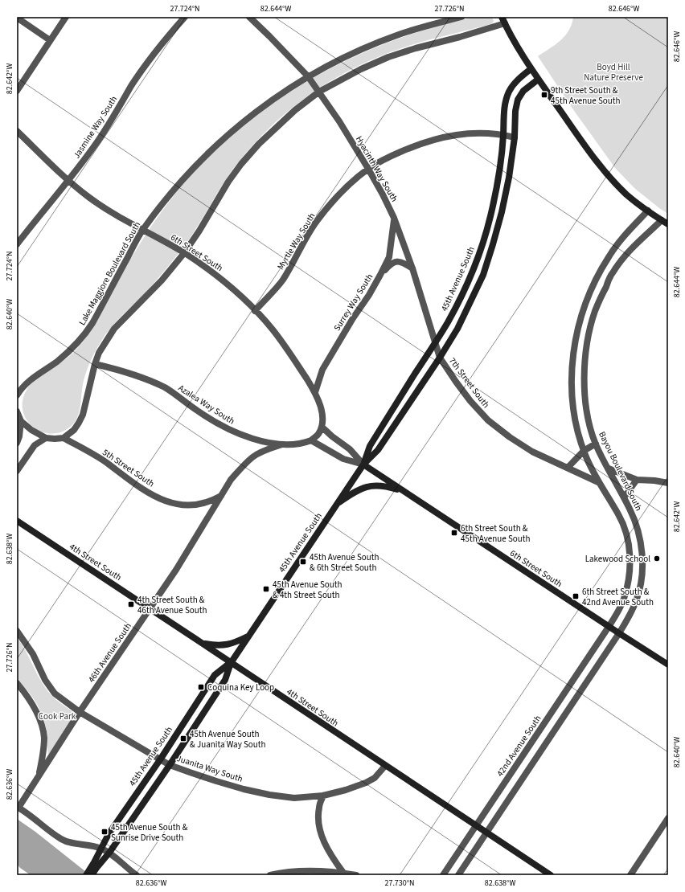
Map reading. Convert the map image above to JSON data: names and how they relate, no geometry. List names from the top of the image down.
{
  "streets": {
    "street": [
      "Jasmine Way South",
      "Hyacinth Way South",
      "Myrtle Way South",
      "6th Street South",
      "Lake Maggiore Boulevard South",
      "45th Avenue South",
      "Surrey Way South",
      "7th Street South",
      "Azalea Way South",
      "5th Street South",
      "Bayou Boulevard South",
      "4th Street South",
      "46th Avenue South",
      "42nd Avenue South",
      "Juanita Way South"
    ]
  },
  "crossings": [
    ["Jasmine Way South", "6th Street South"],
    ["Hyacinth Way South", "Myrtle Way South"],
    ["Hyacinth Way South", "Lake Maggiore Boulevard South"],
    ["Hyacinth Way South", "45th Avenue South"],
    ["Hyacinth Way South", "Surrey Way South"],
    ["Hyacinth Way South", "7th Street South"],
    ["Myrtle Way South", "6th Street South"],
    ["Myrtle Way South", "45th Avenue South"],
    ["6th Street South", "Lake Maggiore Boulevard South"],
    ["6th Street South", "45th Avenue South"],
    ["6th Street South", "Surrey Way South"],
    ["6th Street South", "Azalea Way South"],
    ["6th Street South", "Bayou Boulevard South"],
    ["6th Street South", "42nd Avenue South"],
    ["45th Avenue South", "7th Street South"],
    ["45th Avenue South", "4th Street South"],
    ["45th Avenue South", "Juanita Way South"],
    ["Azalea Way South", "46th Avenue South"],
    ["5th Street South", "46th Avenue South"],
    ["4th Street South", "46th Avenue South"],
    ["4th Street South", "42nd Avenue South"],
    ["4th Street South", "Juanita Way South"],
    ["46th Avenue South", "Juanita Way South"]
  ],
  "parks": ["Boyd Hill Nature Preserve", "Cook Park"],
  "places": {
    "transit": [
      "9th Street South & 45th Avenue South",
      "6th Street South & 45th Avenue South",
      "45th Avenue South & 6th Street South",
      "45th Avenue South & 4th Street South",
      "6th Street South & 42nd Avenue South",
      "4th Street South & 46th Avenue South",
      "Coquina Key Loop",
      "45th Avenue South & Juanita Way South",
      "45th Avenue South & Sunrise Drive South"
    ],
    "other": ["Lakewood School"]
  },
  "coordinates": [
    "27.724°N",
    "82.644°W",
    "27.726°N",
    "82.646°W",
    "82.642°W",
    "82.640°W",
    "82.638°W",
    "82.636°W",
    "27.730°N"
  ]
}
